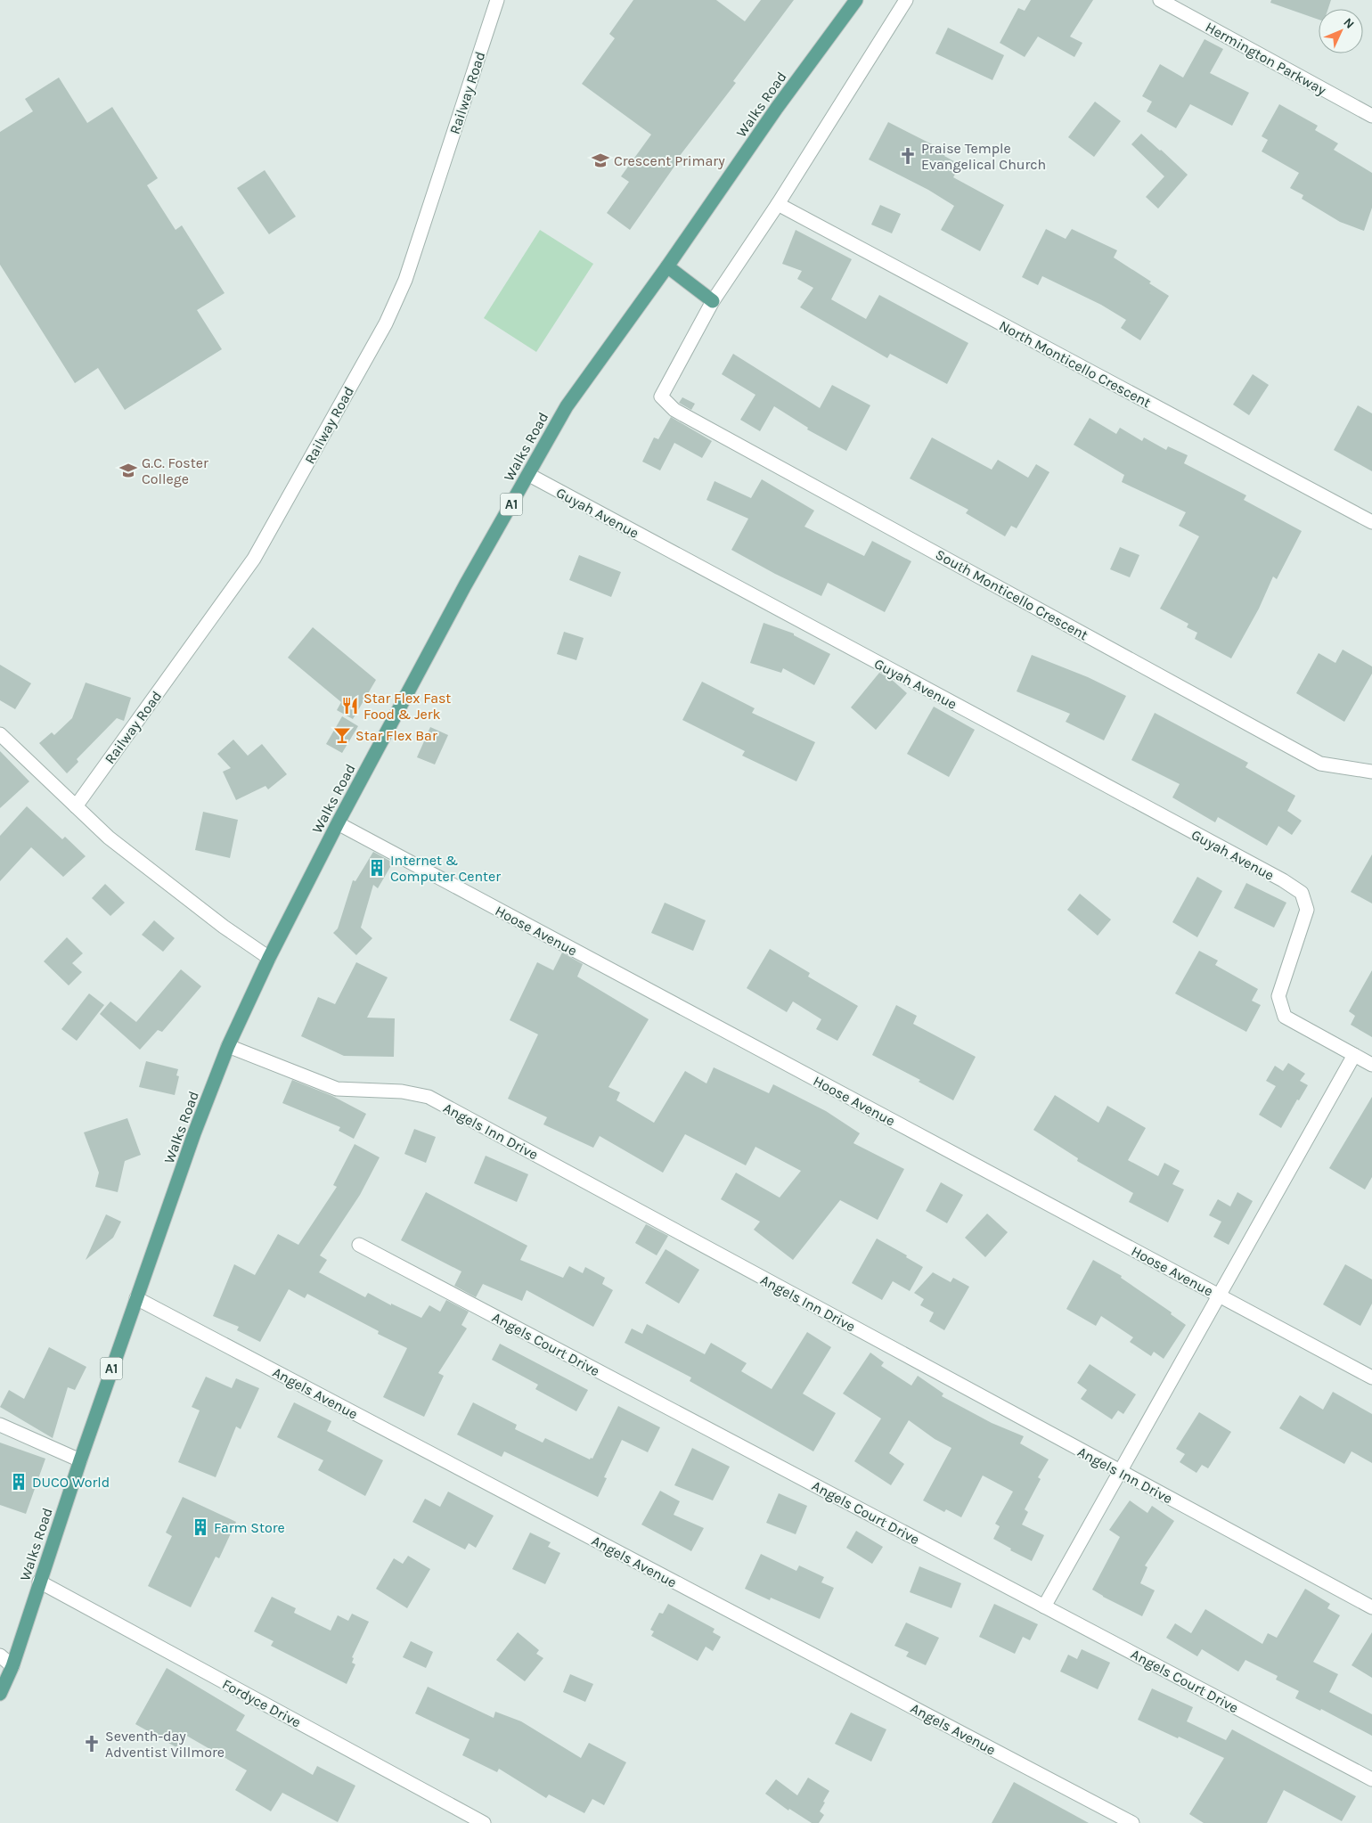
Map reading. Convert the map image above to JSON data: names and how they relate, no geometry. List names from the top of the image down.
{
  "streets": {
    "main road": ["Walks Road", "A1"],
    "street": [
      "Hermington Parkway",
      "Railway Road",
      "North Monticello Crescent",
      "Guyah Avenue",
      "South Monticello Crescent",
      "Hoose Avenue",
      "Angels Inn Drive",
      "Angels Court Drive",
      "Angels Avenue",
      "Fordyce Drive"
    ]
  },
  "crossings": [
    ["Walks Road", "Guyah Avenue"],
    ["Walks Road", "Hoose Avenue"],
    ["Walks Road", "Angels Inn Drive"],
    ["Walks Road", "Angels Avenue"],
    ["Walks Road", "Fordyce Drive"]
  ],
  "places": {
    "church": ["Praise Temple Evangelical Church", "Seventh-day Adventist Villmore"],
    "school or university": ["Crescent Primary", "G.C. Foster College"],
    "restaurant": ["Star Flex Fast Food & Jerk"],
    "bar": ["Star Flex Bar"],
    "building": ["Internet & Computer Center", "DUCO World", "Farm Store"]
  },
  "north": "top right"
}
